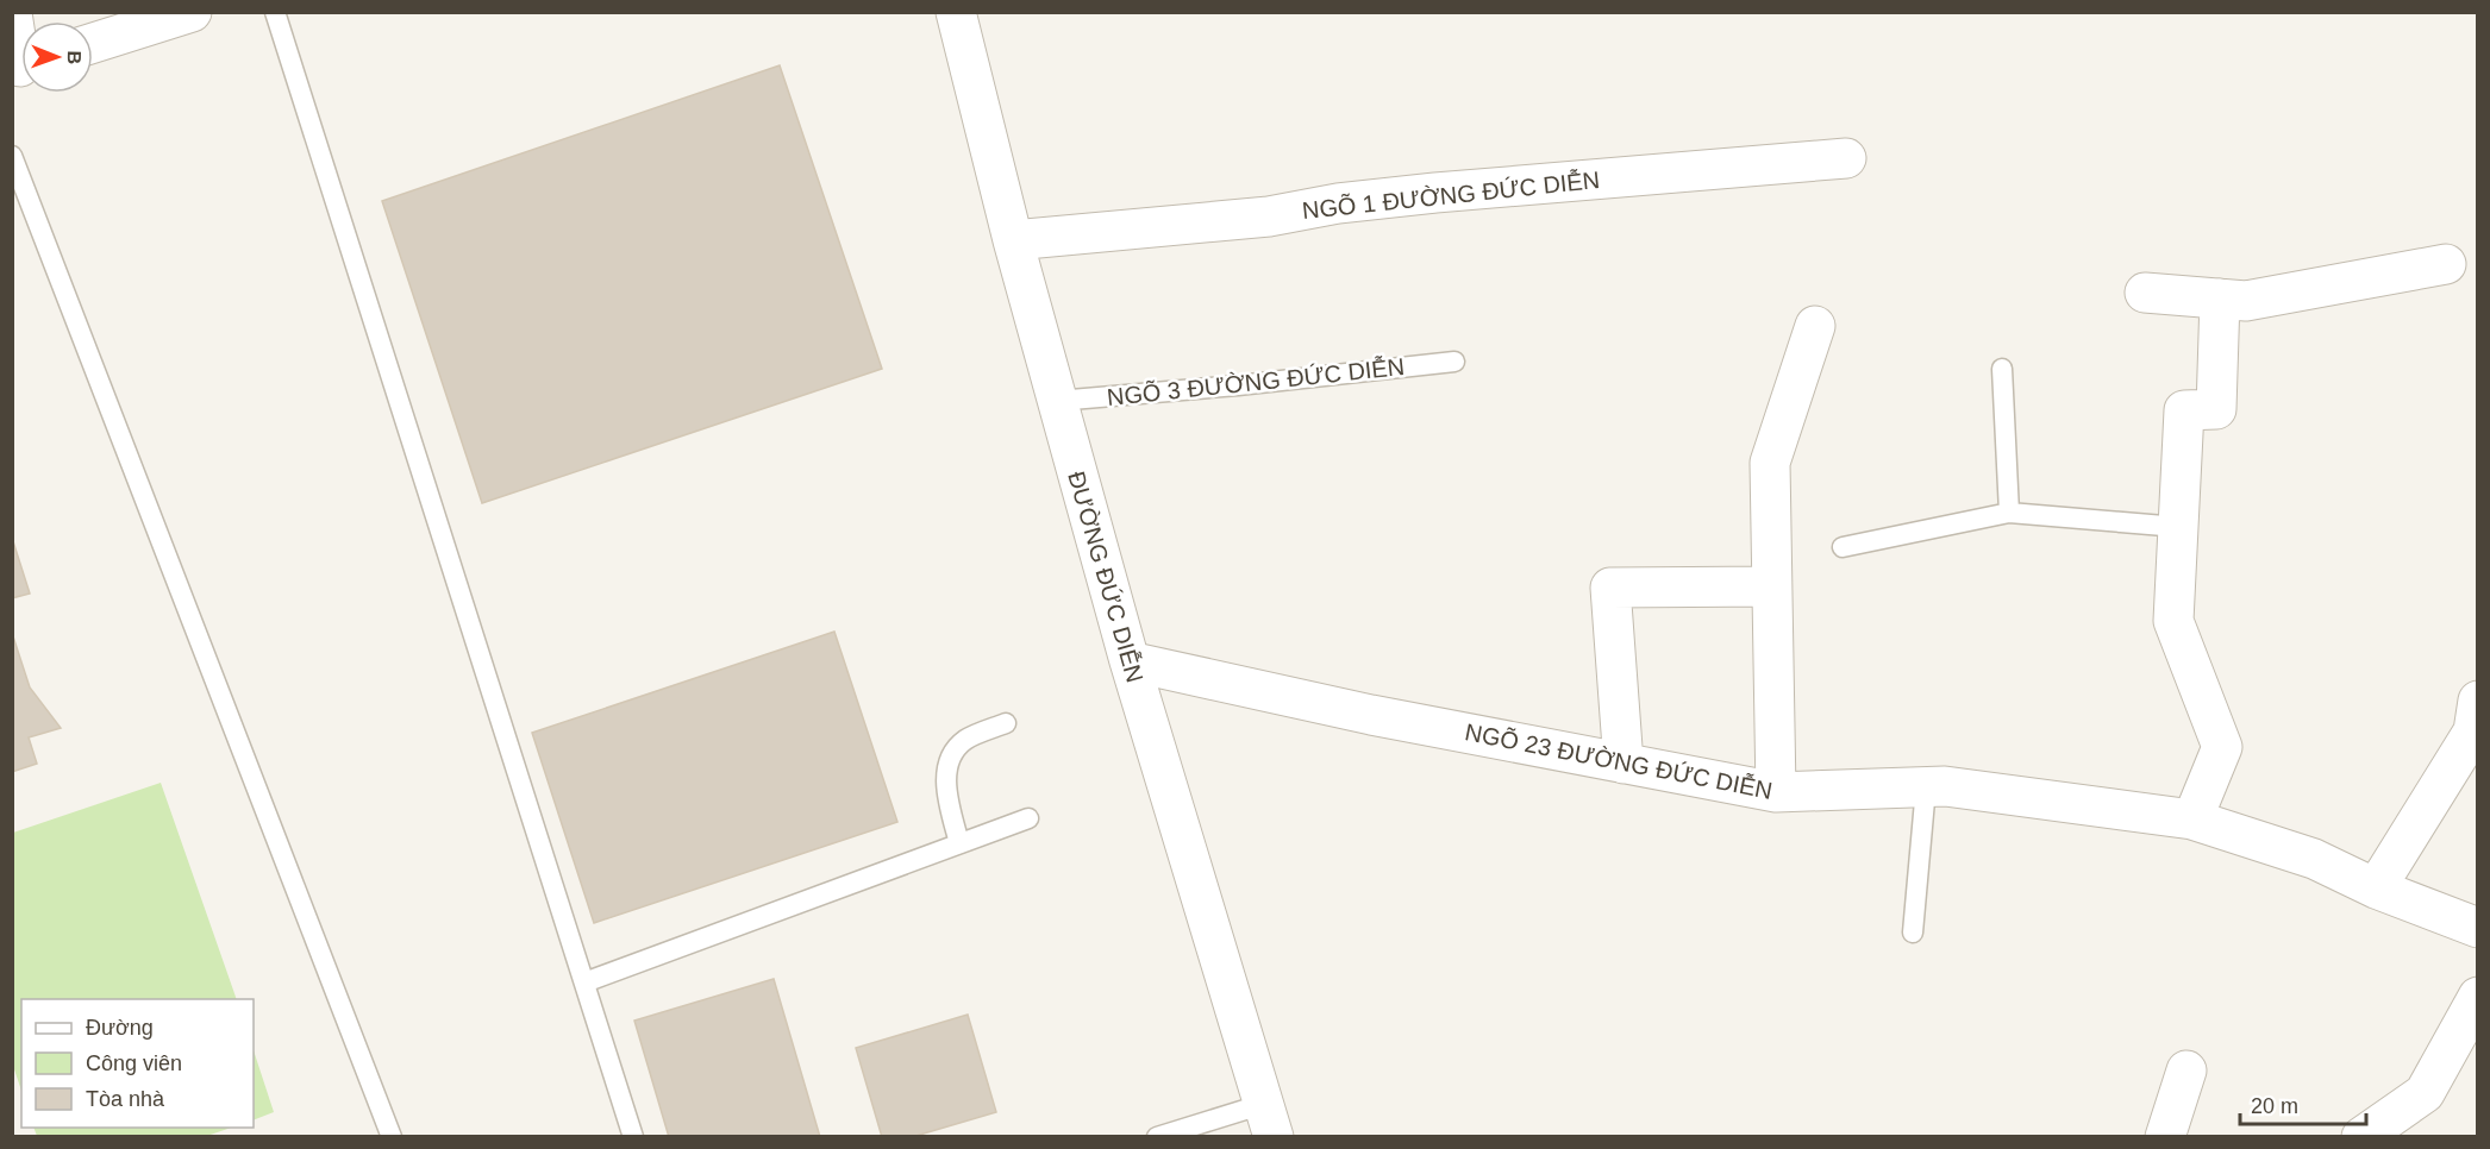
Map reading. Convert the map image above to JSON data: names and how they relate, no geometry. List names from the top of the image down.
{
  "streets": {
    "street": ["NGÕ 1 ĐƯỜNG ĐỨC DIỄN", "ĐƯỜNG ĐỨC DIỄN", "NGÕ 23 ĐƯỜNG ĐỨC DIỄN"],
    "lane": ["NGÕ 3 ĐƯỜNG ĐỨC DIỄN"]
  },
  "crossings": [
    ["NGÕ 1 ĐƯỜNG ĐỨC DIỄN", "ĐƯỜNG ĐỨC DIỄN"],
    ["NGÕ 3 ĐƯỜNG ĐỨC DIỄN", "ĐƯỜNG ĐỨC DIỄN"],
    ["ĐƯỜNG ĐỨC DIỄN", "NGÕ 23 ĐƯỜNG ĐỨC DIỄN"]
  ],
  "legend": ["Đường", "Công viên", "Tòa nhà"],
  "scale_bar": "20 m",
  "north": "right"
}
